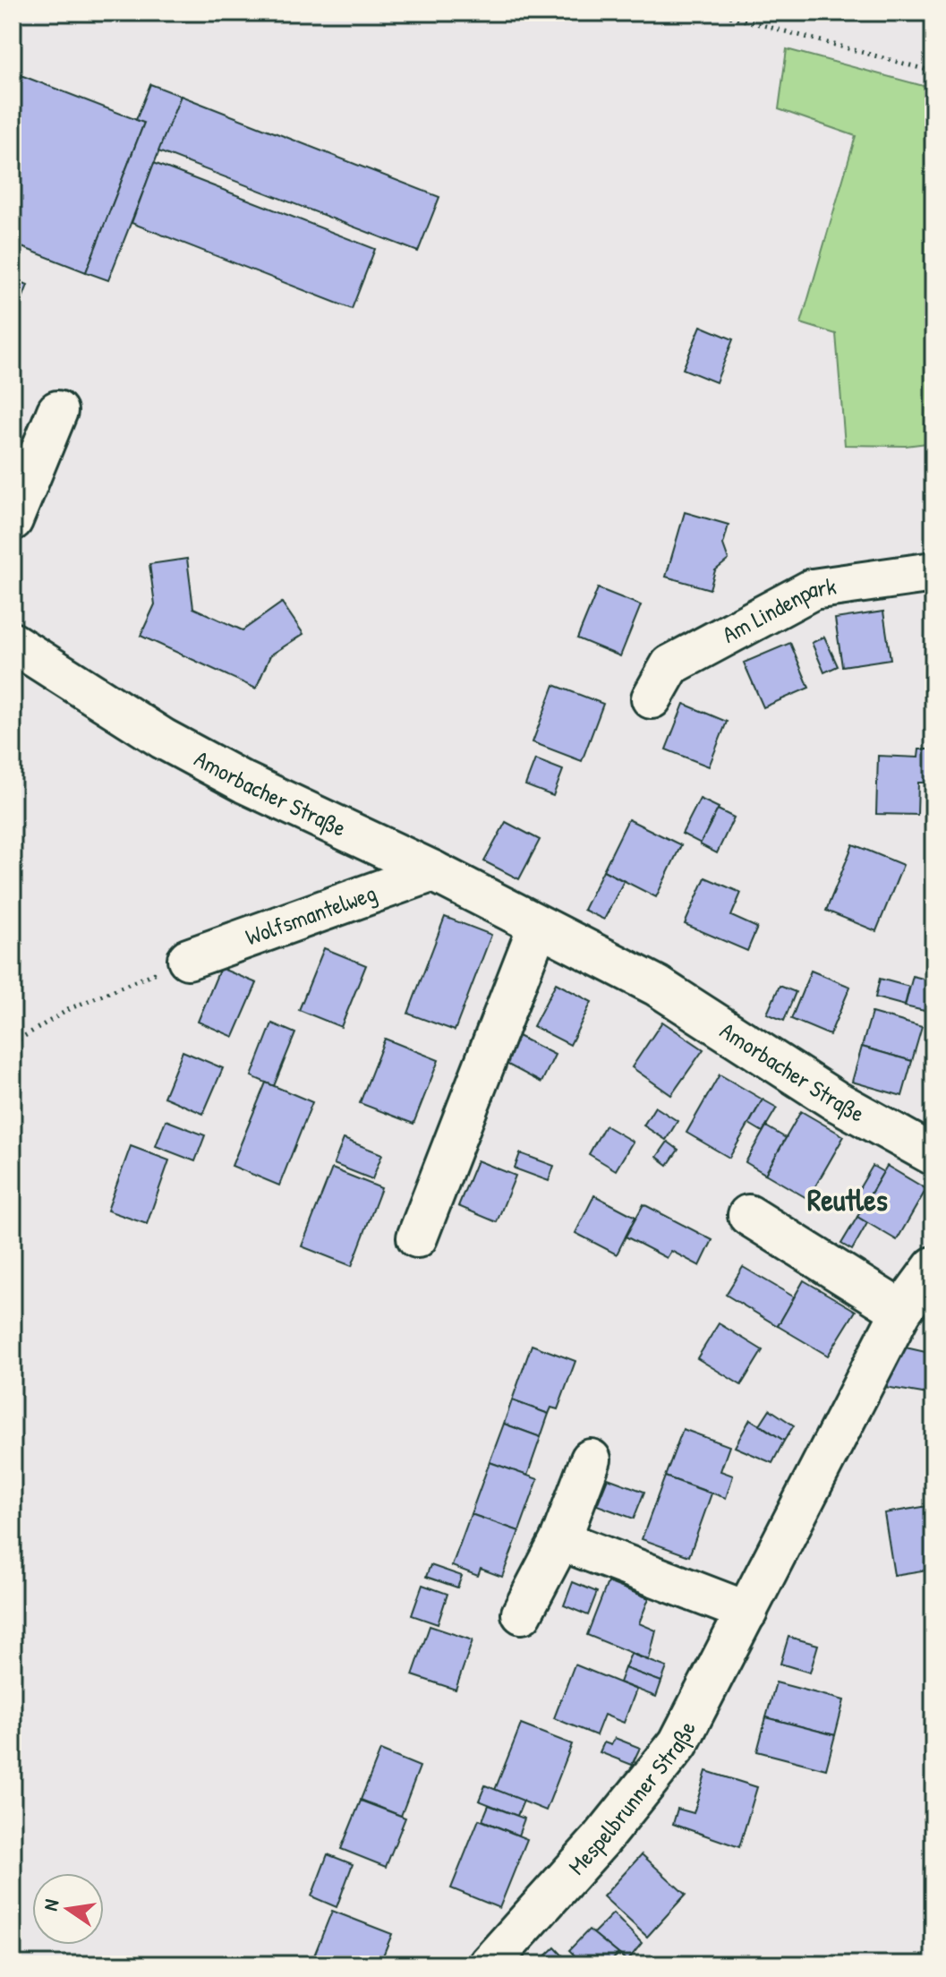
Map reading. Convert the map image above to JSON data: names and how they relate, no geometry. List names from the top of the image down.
{
  "streets": {
    "street": [
      "Am Lindenpark",
      "Amorbacher Straße",
      "Wolfsmantelweg",
      "Mespelbrunner Straße"
    ]
  },
  "crossings": [
    ["Amorbacher Straße", "Wolfsmantelweg"]
  ],
  "districts": ["Reutles"],
  "north": "left"
}
